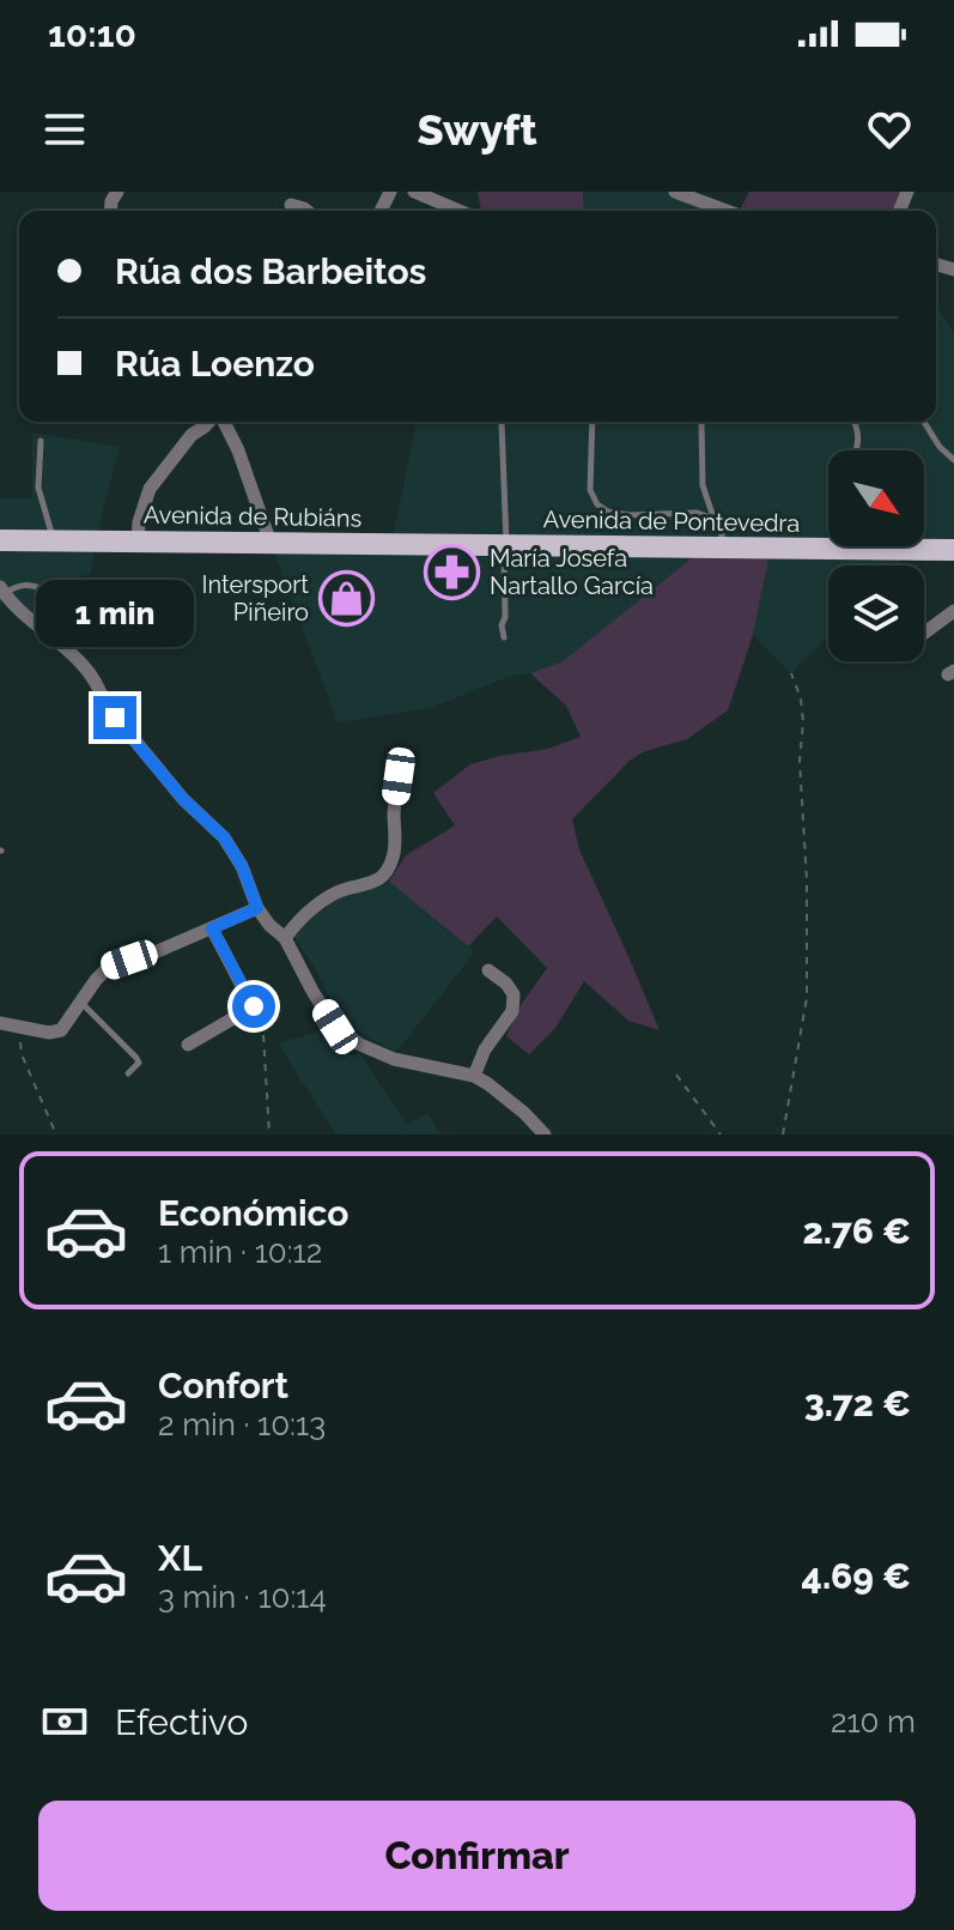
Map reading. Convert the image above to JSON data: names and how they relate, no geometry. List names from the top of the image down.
{
  "streets": {
    "main road": ["Avenida de Rubiáns", "Avenida de Pontevedra"]
  },
  "crossings": [
    ["Avenida de Rubiáns", "Avenida de Pontevedra"]
  ],
  "places": {
    "pharmacy": ["María Josefa Nartallo García"],
    "shop": ["Intersport Piñeiro"]
  },
  "north": "bottom right",
  "page": {
    "status": "10:10",
    "header": "Swyft",
    "banner": ["Rúa dos Barbeitos", "Rúa Loenzo"],
    "bubble": "1 min",
    "list": [
      {
        "name": "Económico",
        "note": "1 min · 10:12",
        "value": "2.76 €"
      },
      {
        "name": "Confort",
        "note": "2 min · 10:13",
        "value": "3.72 €"
      },
      {
        "name": "XL",
        "note": "3 min · 10:14",
        "value": "4.69 €"
      }
    ],
    "pay": ["Efectivo", "210 m"],
    "buttons": "Confirmar"
  }
}
